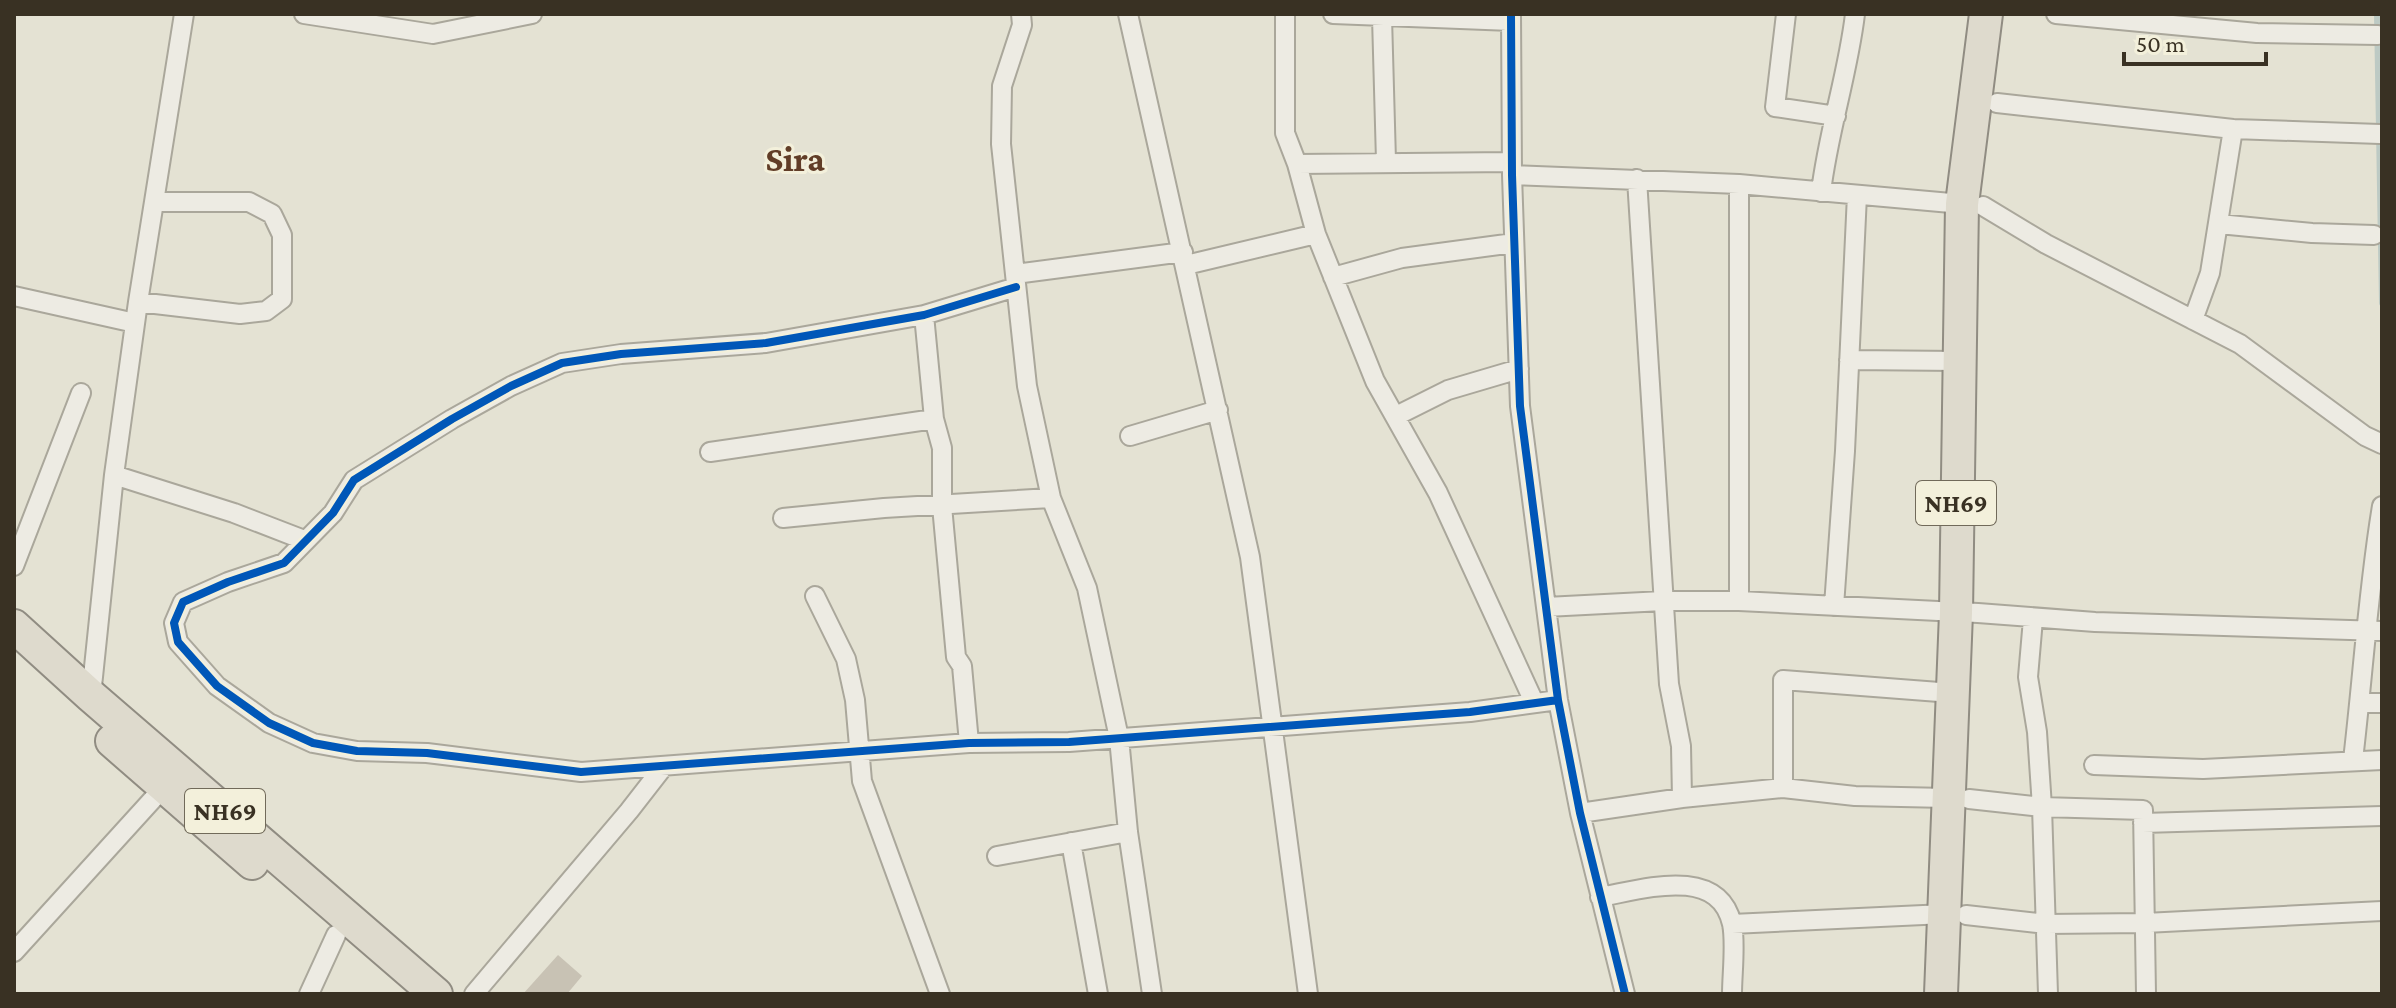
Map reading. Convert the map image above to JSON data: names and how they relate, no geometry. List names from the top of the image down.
{
  "streets": {
    "highway": ["NH69"]
  },
  "districts": ["Sira"],
  "scale_bar": "50 m"
}
